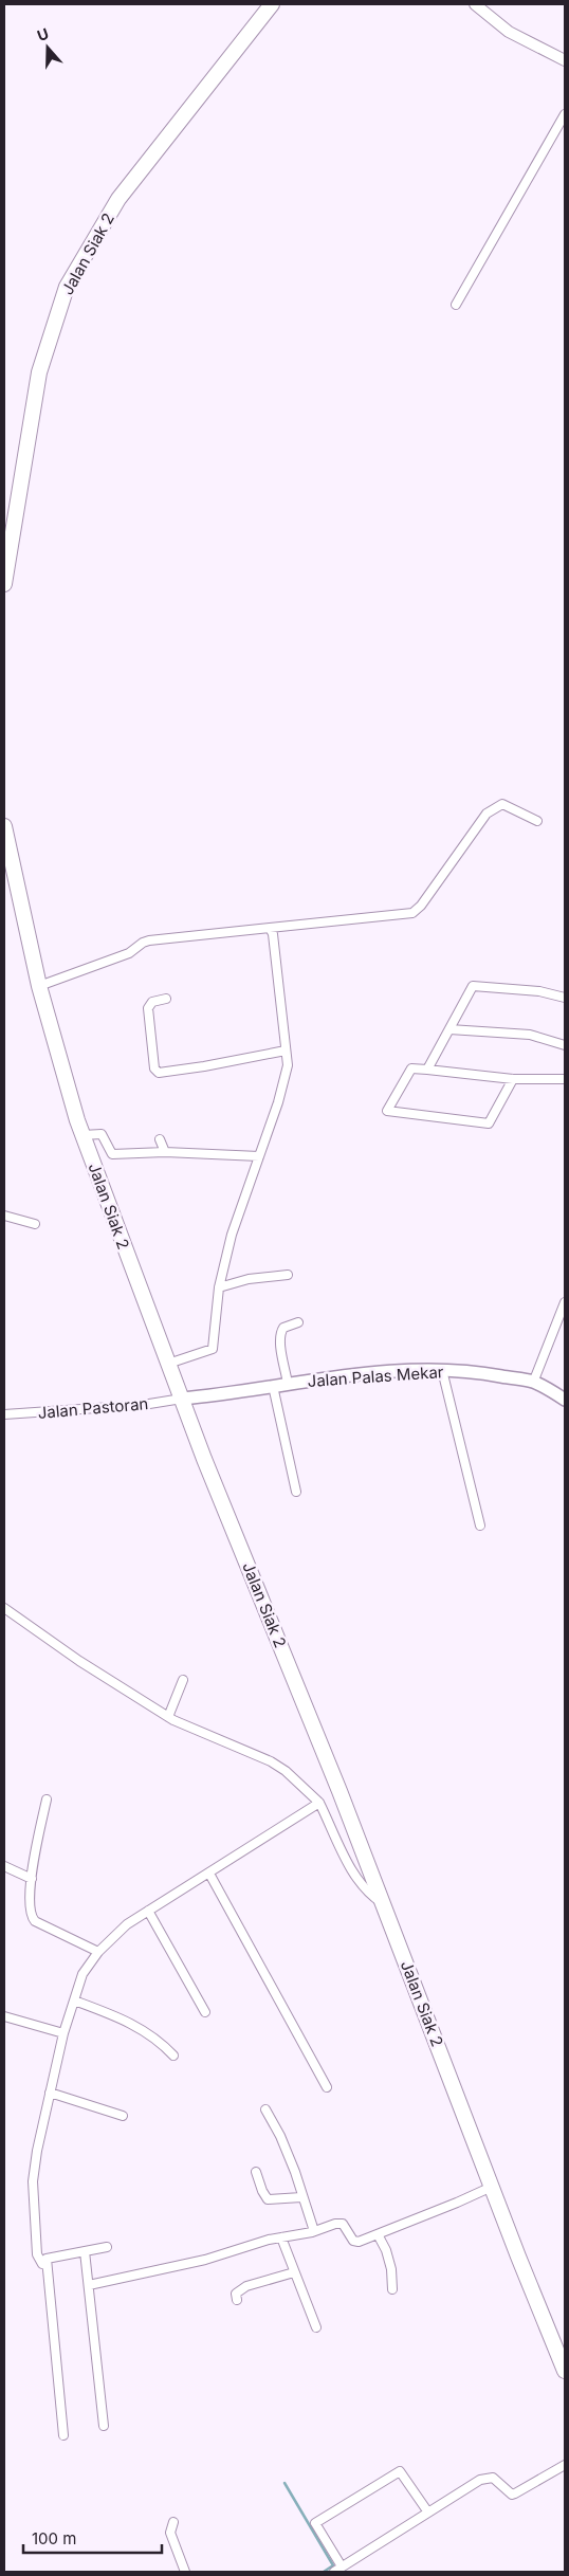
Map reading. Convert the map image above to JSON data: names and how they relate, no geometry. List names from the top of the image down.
{
  "streets": {
    "highway": ["Jalan Siak 2"],
    "main road": ["Jalan Palas Mekar"],
    "street": ["Jalan Pastoran"]
  },
  "crossings": [
    ["Jalan Siak 2", "Jalan Palas Mekar"],
    ["Jalan Siak 2", "Jalan Pastoran"],
    ["Jalan Palas Mekar", "Jalan Pastoran"]
  ],
  "scale_bar": "100 m",
  "north": "top"
}
